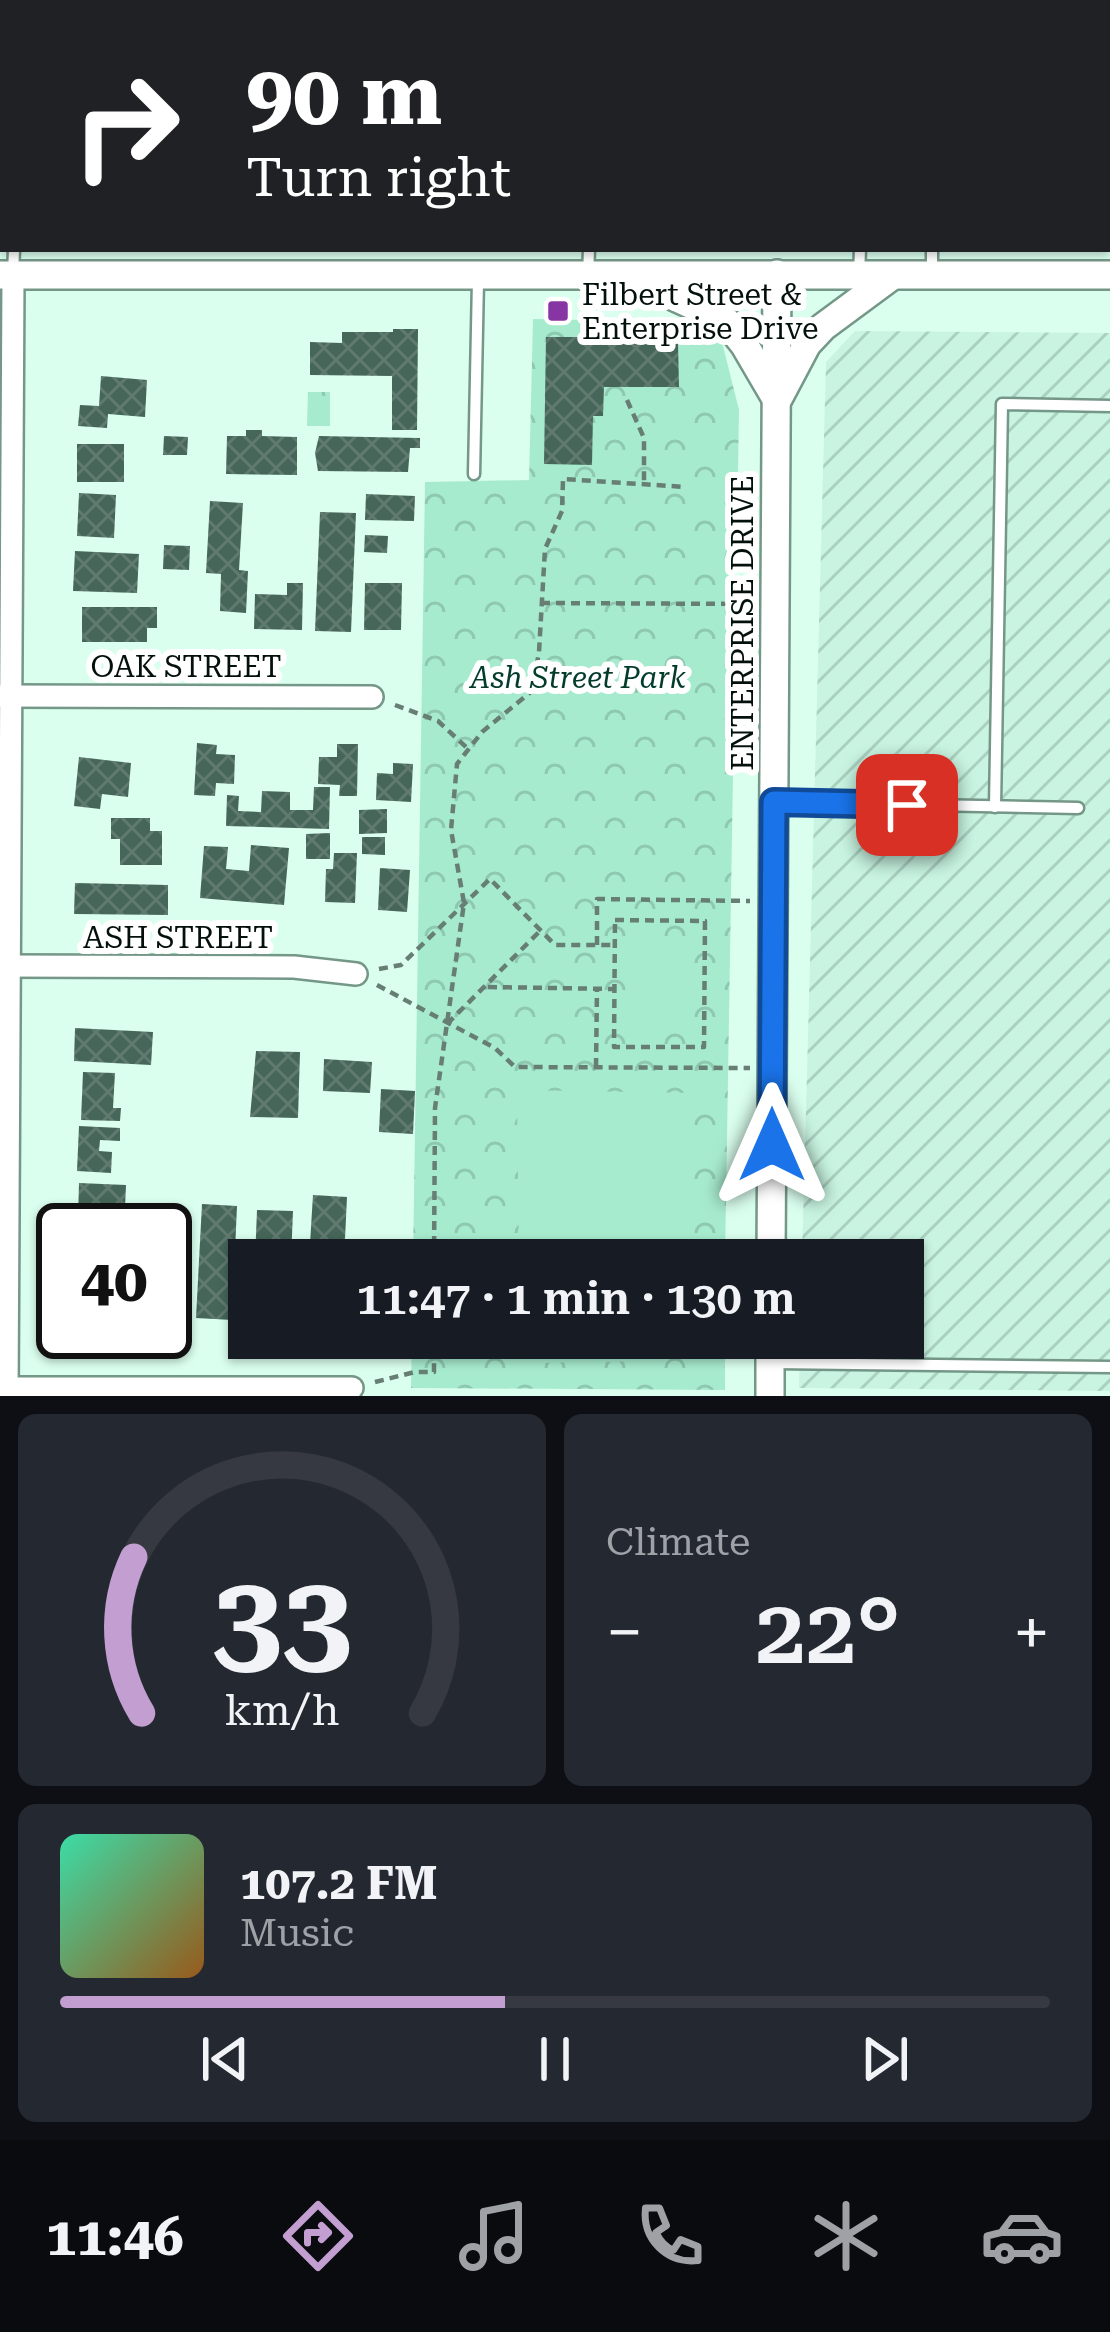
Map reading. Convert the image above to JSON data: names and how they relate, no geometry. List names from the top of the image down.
{
  "streets": {
    "street": ["ENTERPRISE DRIVE", "OAK STREET", "ASH STREET"]
  },
  "parks": ["Ash Street Park"],
  "places": {
    "transit": ["Filbert Street & Enterprise Drive"]
  },
  "page": {
    "turn": ["90 m", "Turn right"],
    "limit": "40",
    "trip": "11:47 · 1 min · 130 m",
    "tile": "Climate",
    "heat": ["−", "22°", "+"],
    "song": ["107.2 FM", "Music"],
    "tabs": "11:46",
    "gauge": ["33", "km/h"]
  }
}
